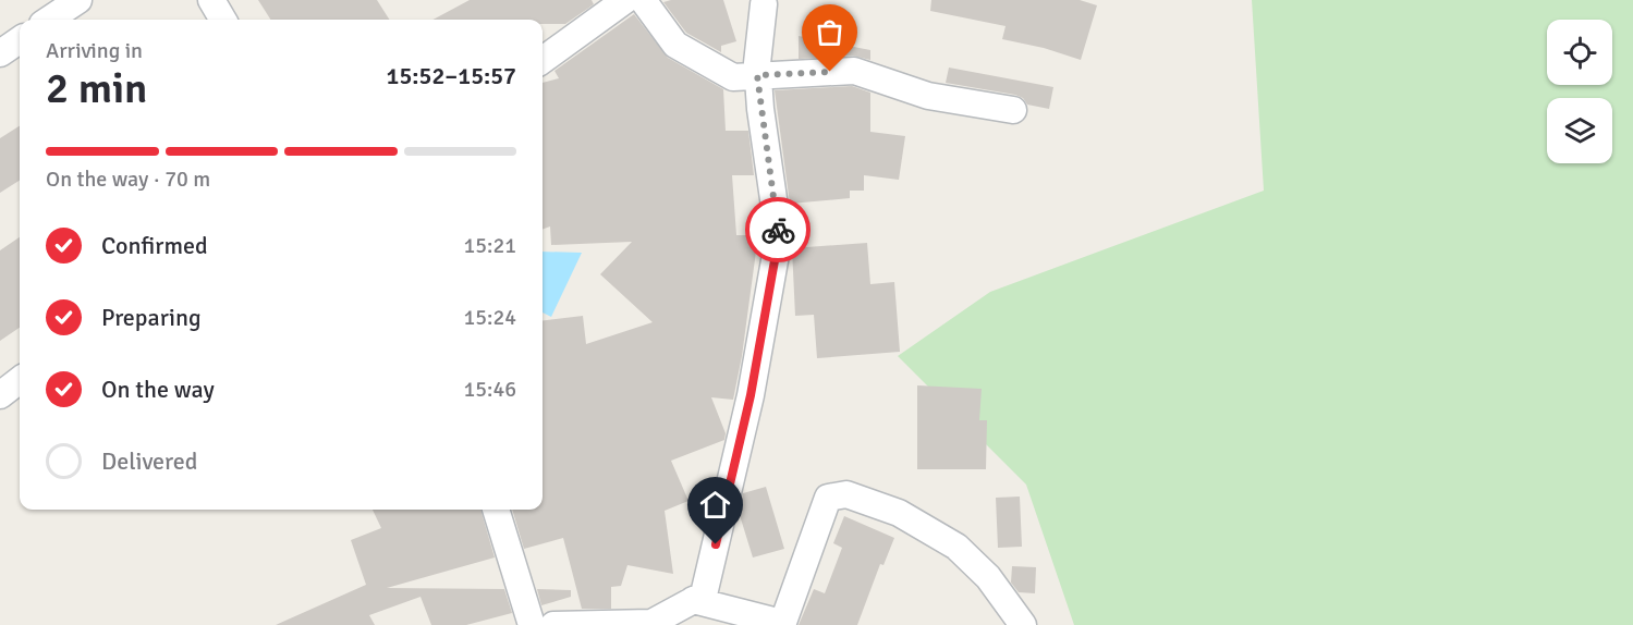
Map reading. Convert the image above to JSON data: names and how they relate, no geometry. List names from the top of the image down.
{
  "page": {
    "heading": ["2 min", "Arriving in", "15:52–15:57"],
    "bar": "On the way · 70 m",
    "list": [
      ["Confirmed", "15:21"],
      ["Preparing", "15:24"],
      ["On the way", "15:46"],
      "Delivered"
    ]
  }
}
